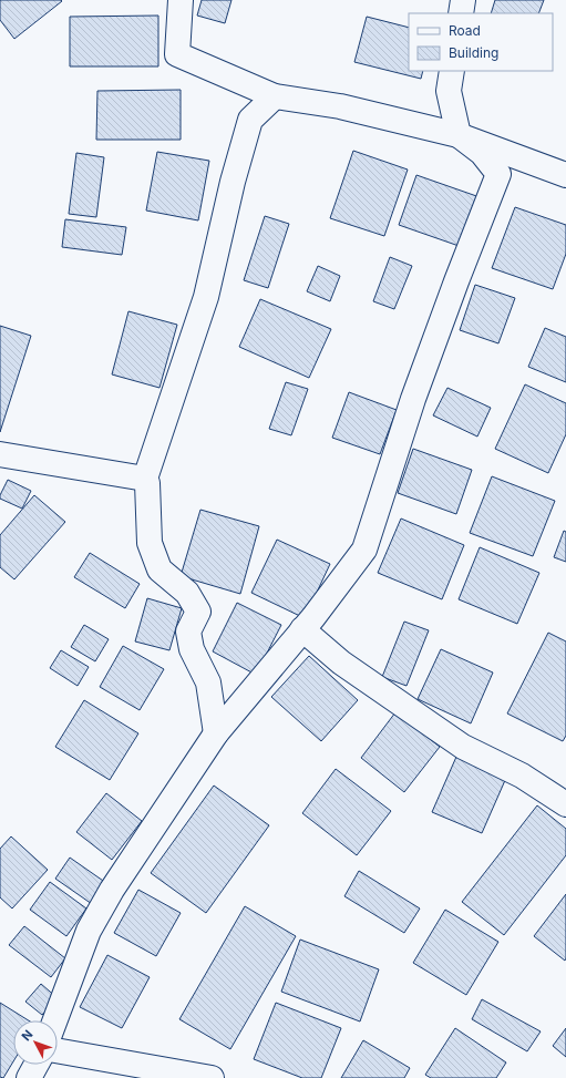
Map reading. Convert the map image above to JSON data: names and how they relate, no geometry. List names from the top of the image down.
{
  "legend": ["Road", "Building"],
  "north": "top left"
}
